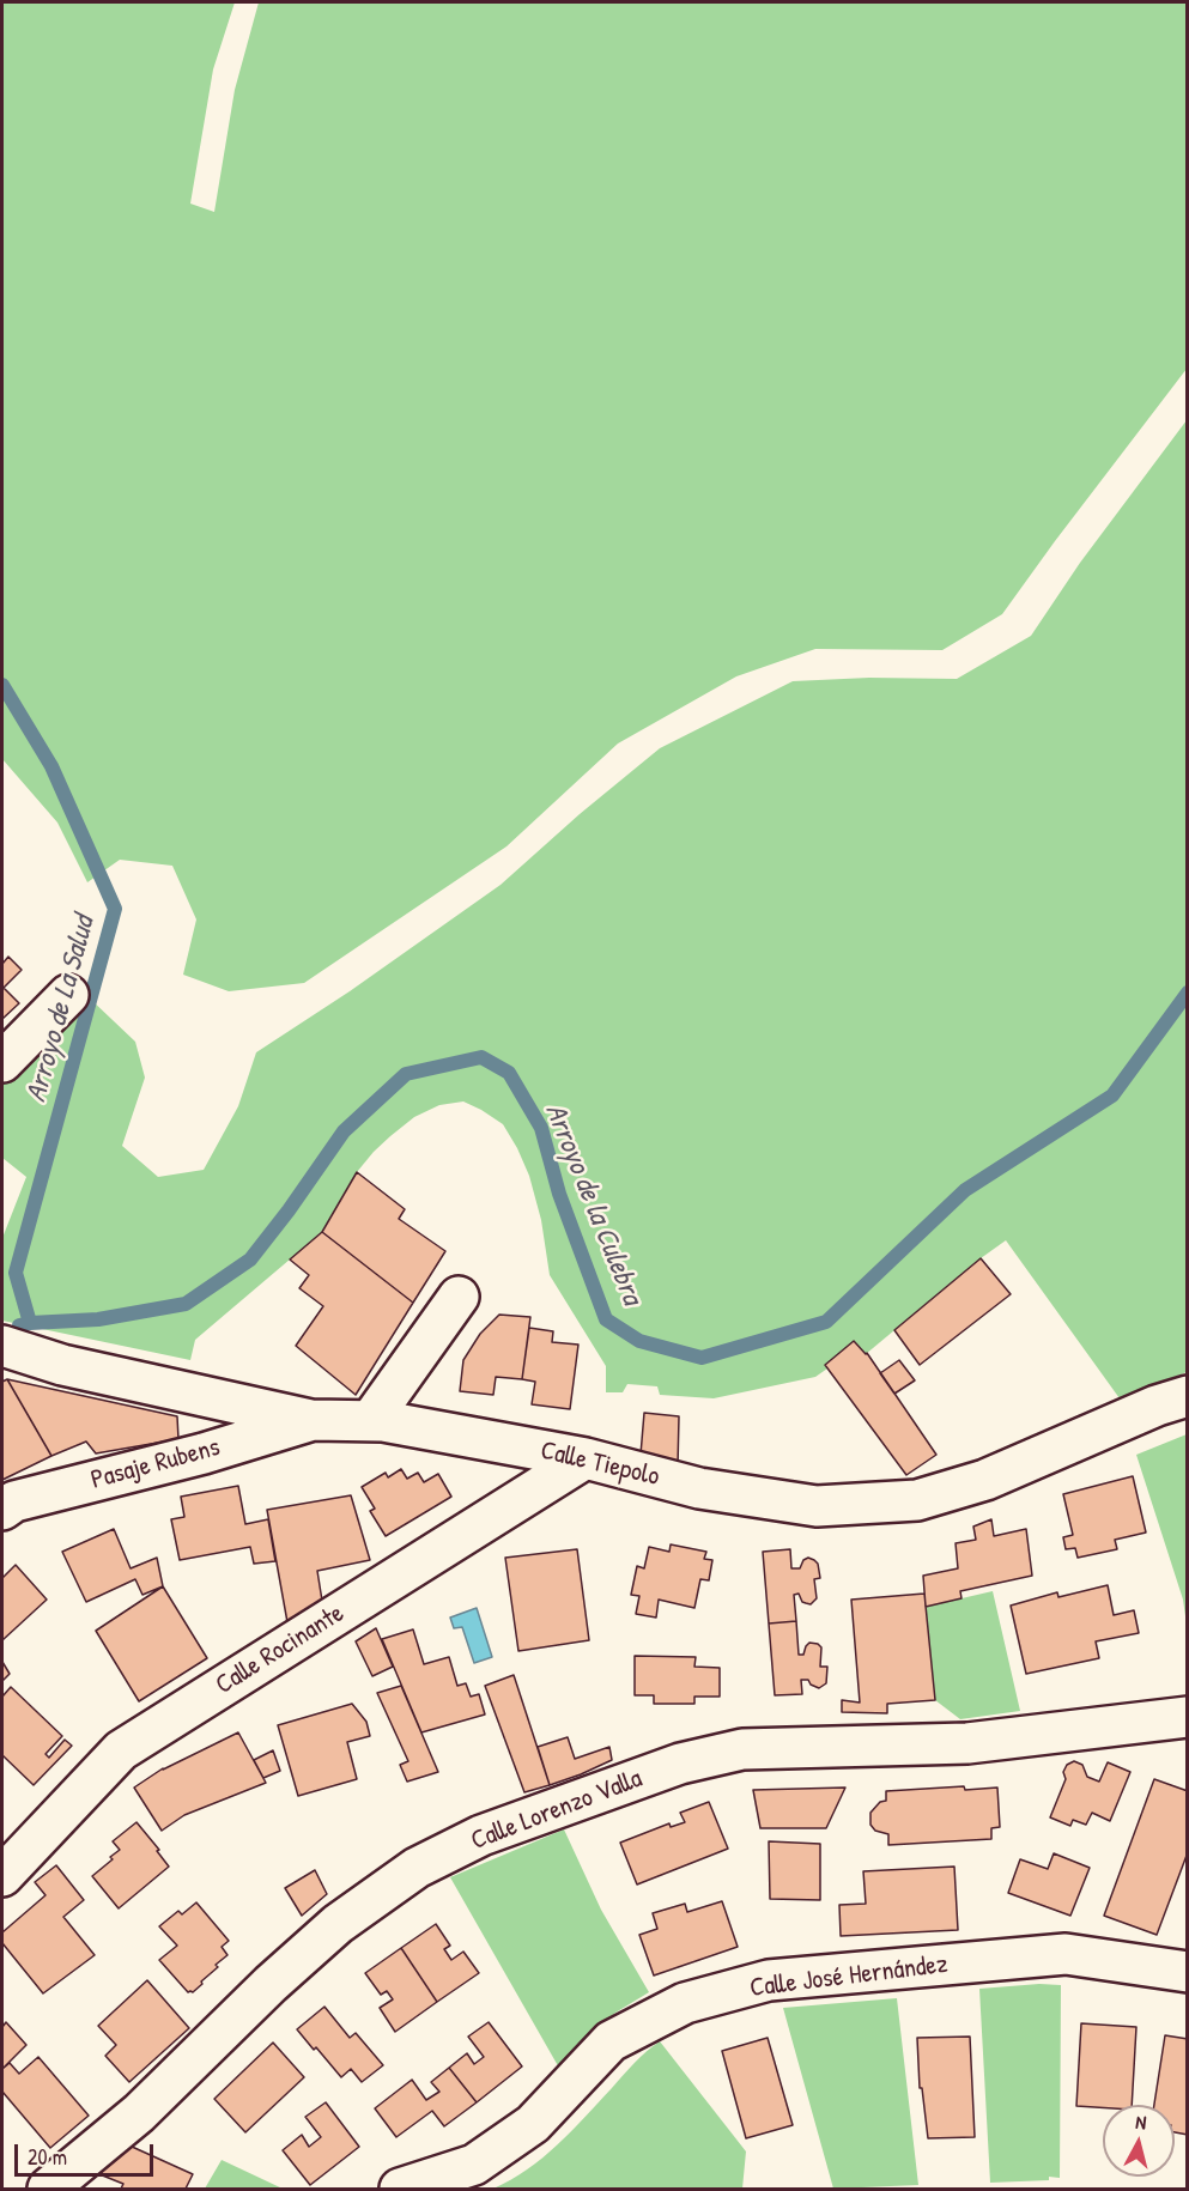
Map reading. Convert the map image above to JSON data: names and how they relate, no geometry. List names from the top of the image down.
{
  "streets": {
    "street": [
      "Pasaje Rubens",
      "Calle Tiepolo",
      "Calle Rocinante",
      "Calle Lorenzo Valla",
      "Calle José Hernández"
    ]
  },
  "crossings": [
    ["Pasaje Rubens", "Calle Tiepolo"],
    ["Calle Tiepolo", "Calle Rocinante"]
  ],
  "water": ["Arroyo de La Salud", "Arroyo de la Culebra"],
  "scale_bar": "20 m",
  "north": "top"
}
